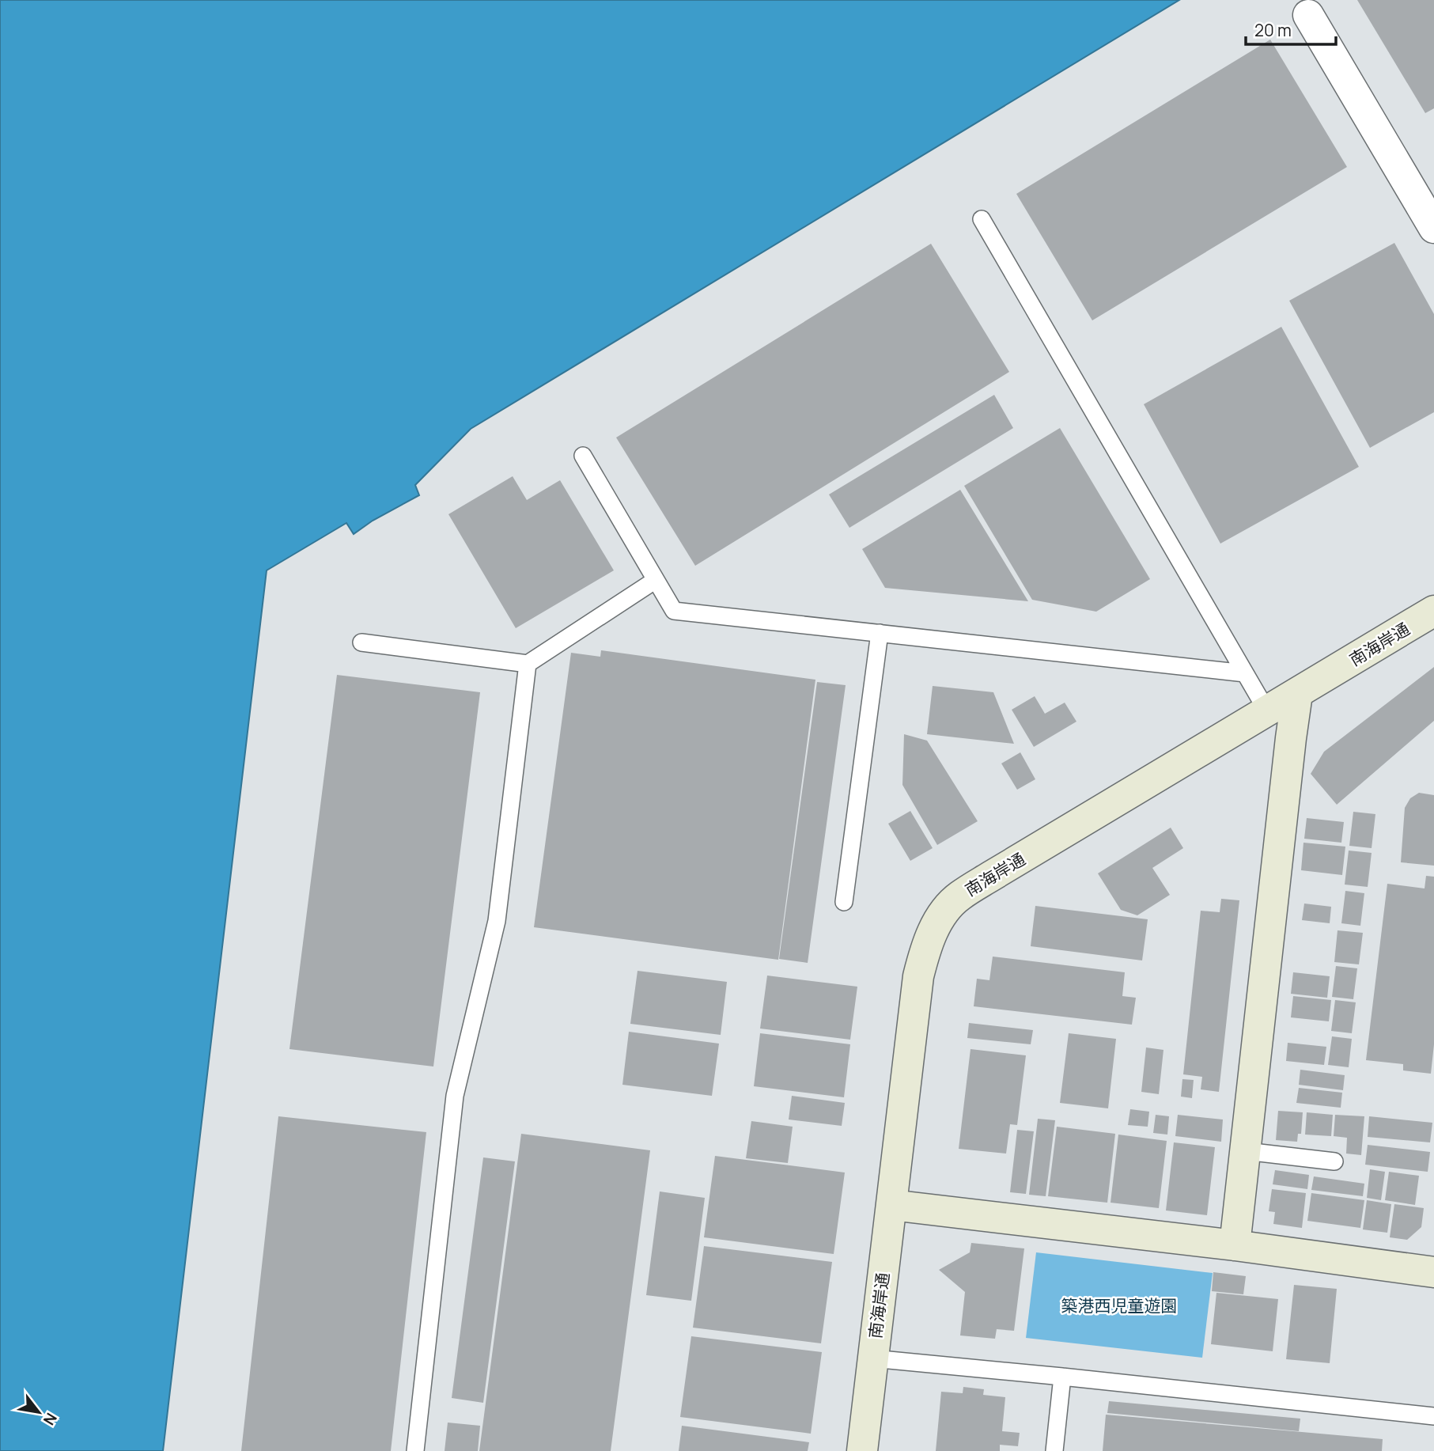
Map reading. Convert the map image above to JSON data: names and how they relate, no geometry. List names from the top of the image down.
{
  "streets": {
    "street": ["南海岸通"]
  },
  "parks": ["築港西児童遊園"],
  "scale_bar": "20 m",
  "north": "bottom right"
}
